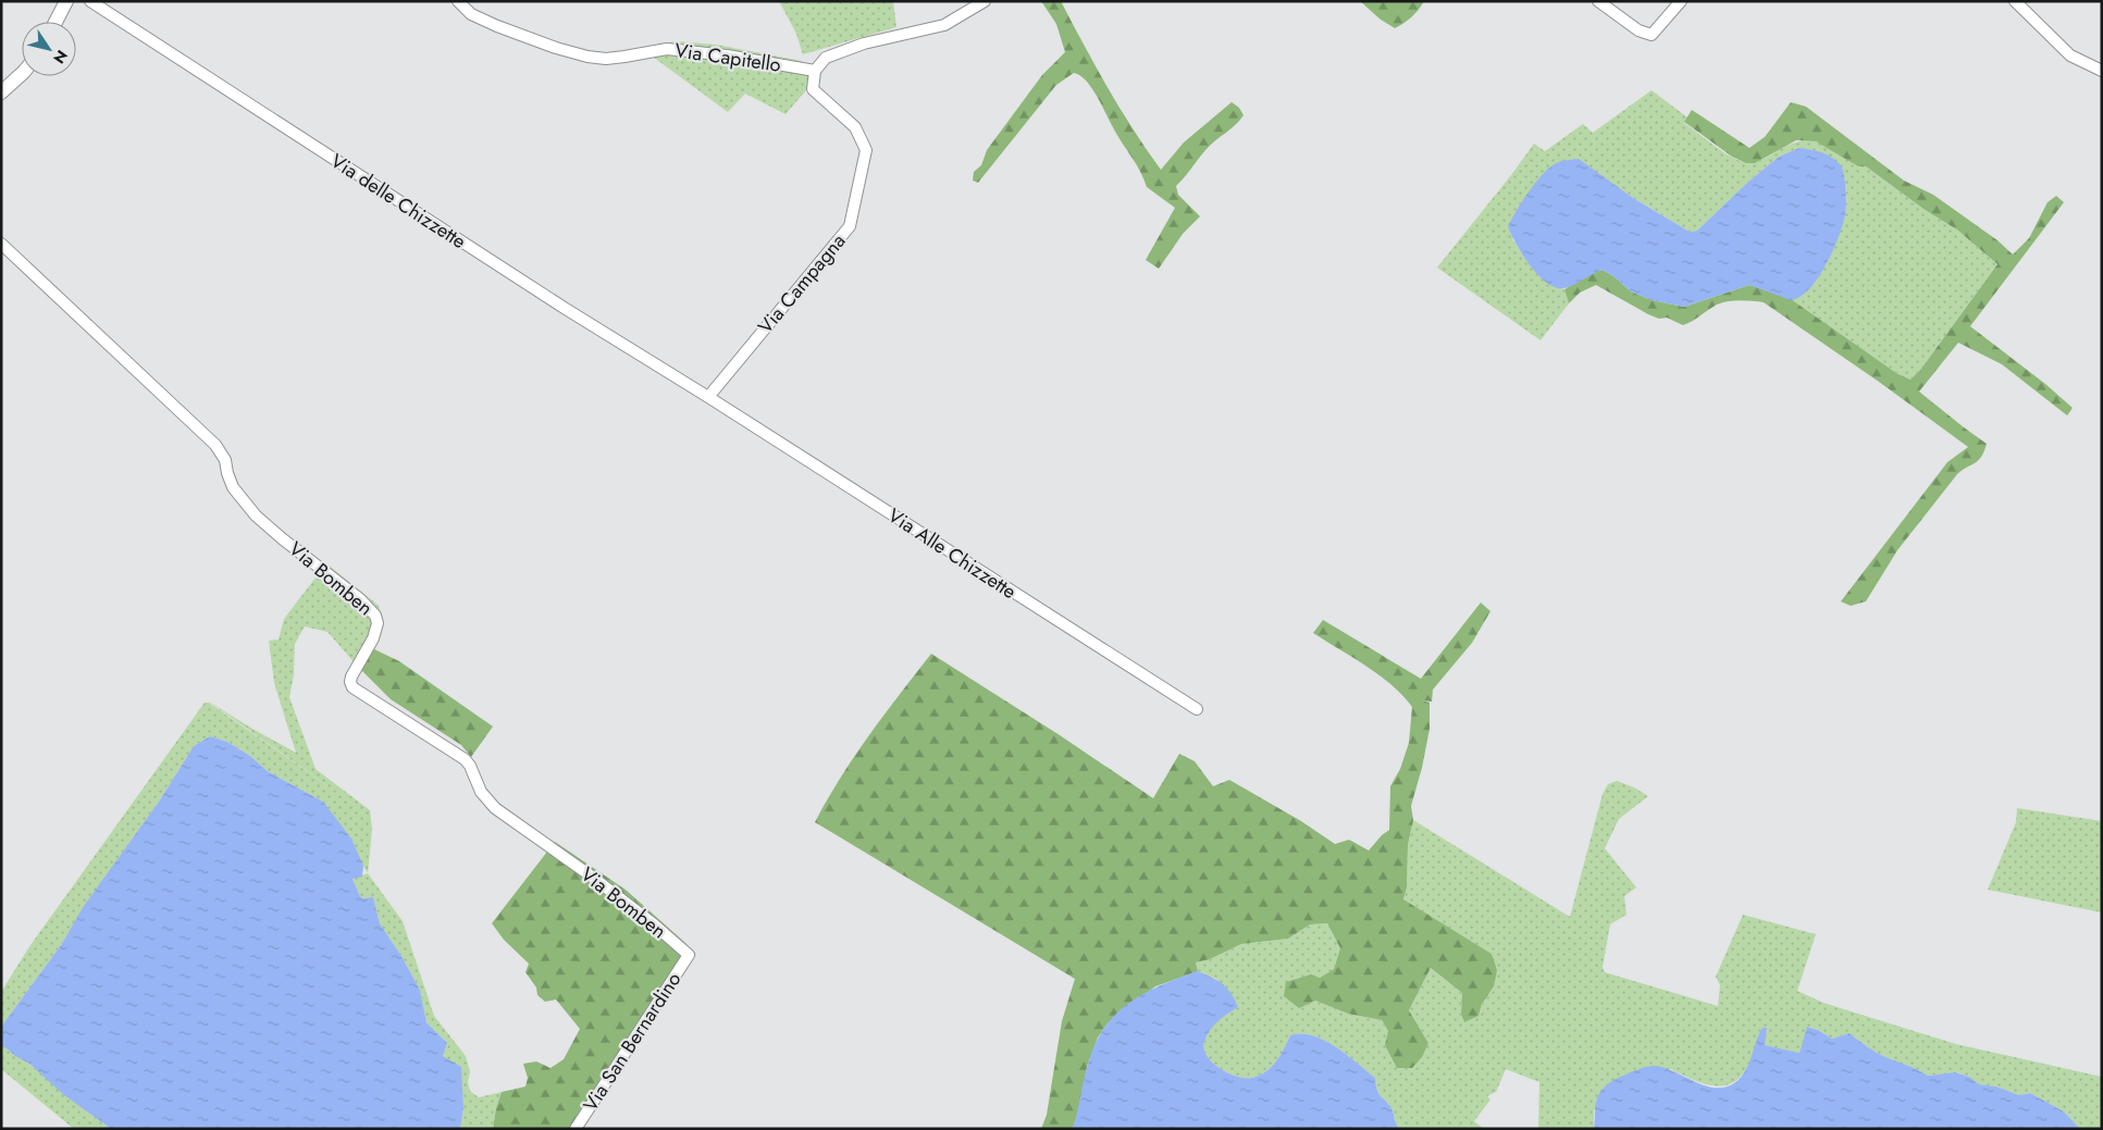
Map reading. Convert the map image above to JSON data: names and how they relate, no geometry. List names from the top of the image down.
{
  "streets": {
    "street": [
      "Via Capitello",
      "Via delle Chizzette",
      "Via Campagna",
      "Via Alle Chizzette",
      "Via Bomben",
      "Via San Bernardino"
    ]
  },
  "crossings": [
    ["Via Capitello", "Via Campagna"],
    ["Via delle Chizzette", "Via Campagna"],
    ["Via delle Chizzette", "Via Alle Chizzette"],
    ["Via Campagna", "Via Alle Chizzette"],
    ["Via Bomben", "Via San Bernardino"]
  ],
  "north": "bottom right"
}
